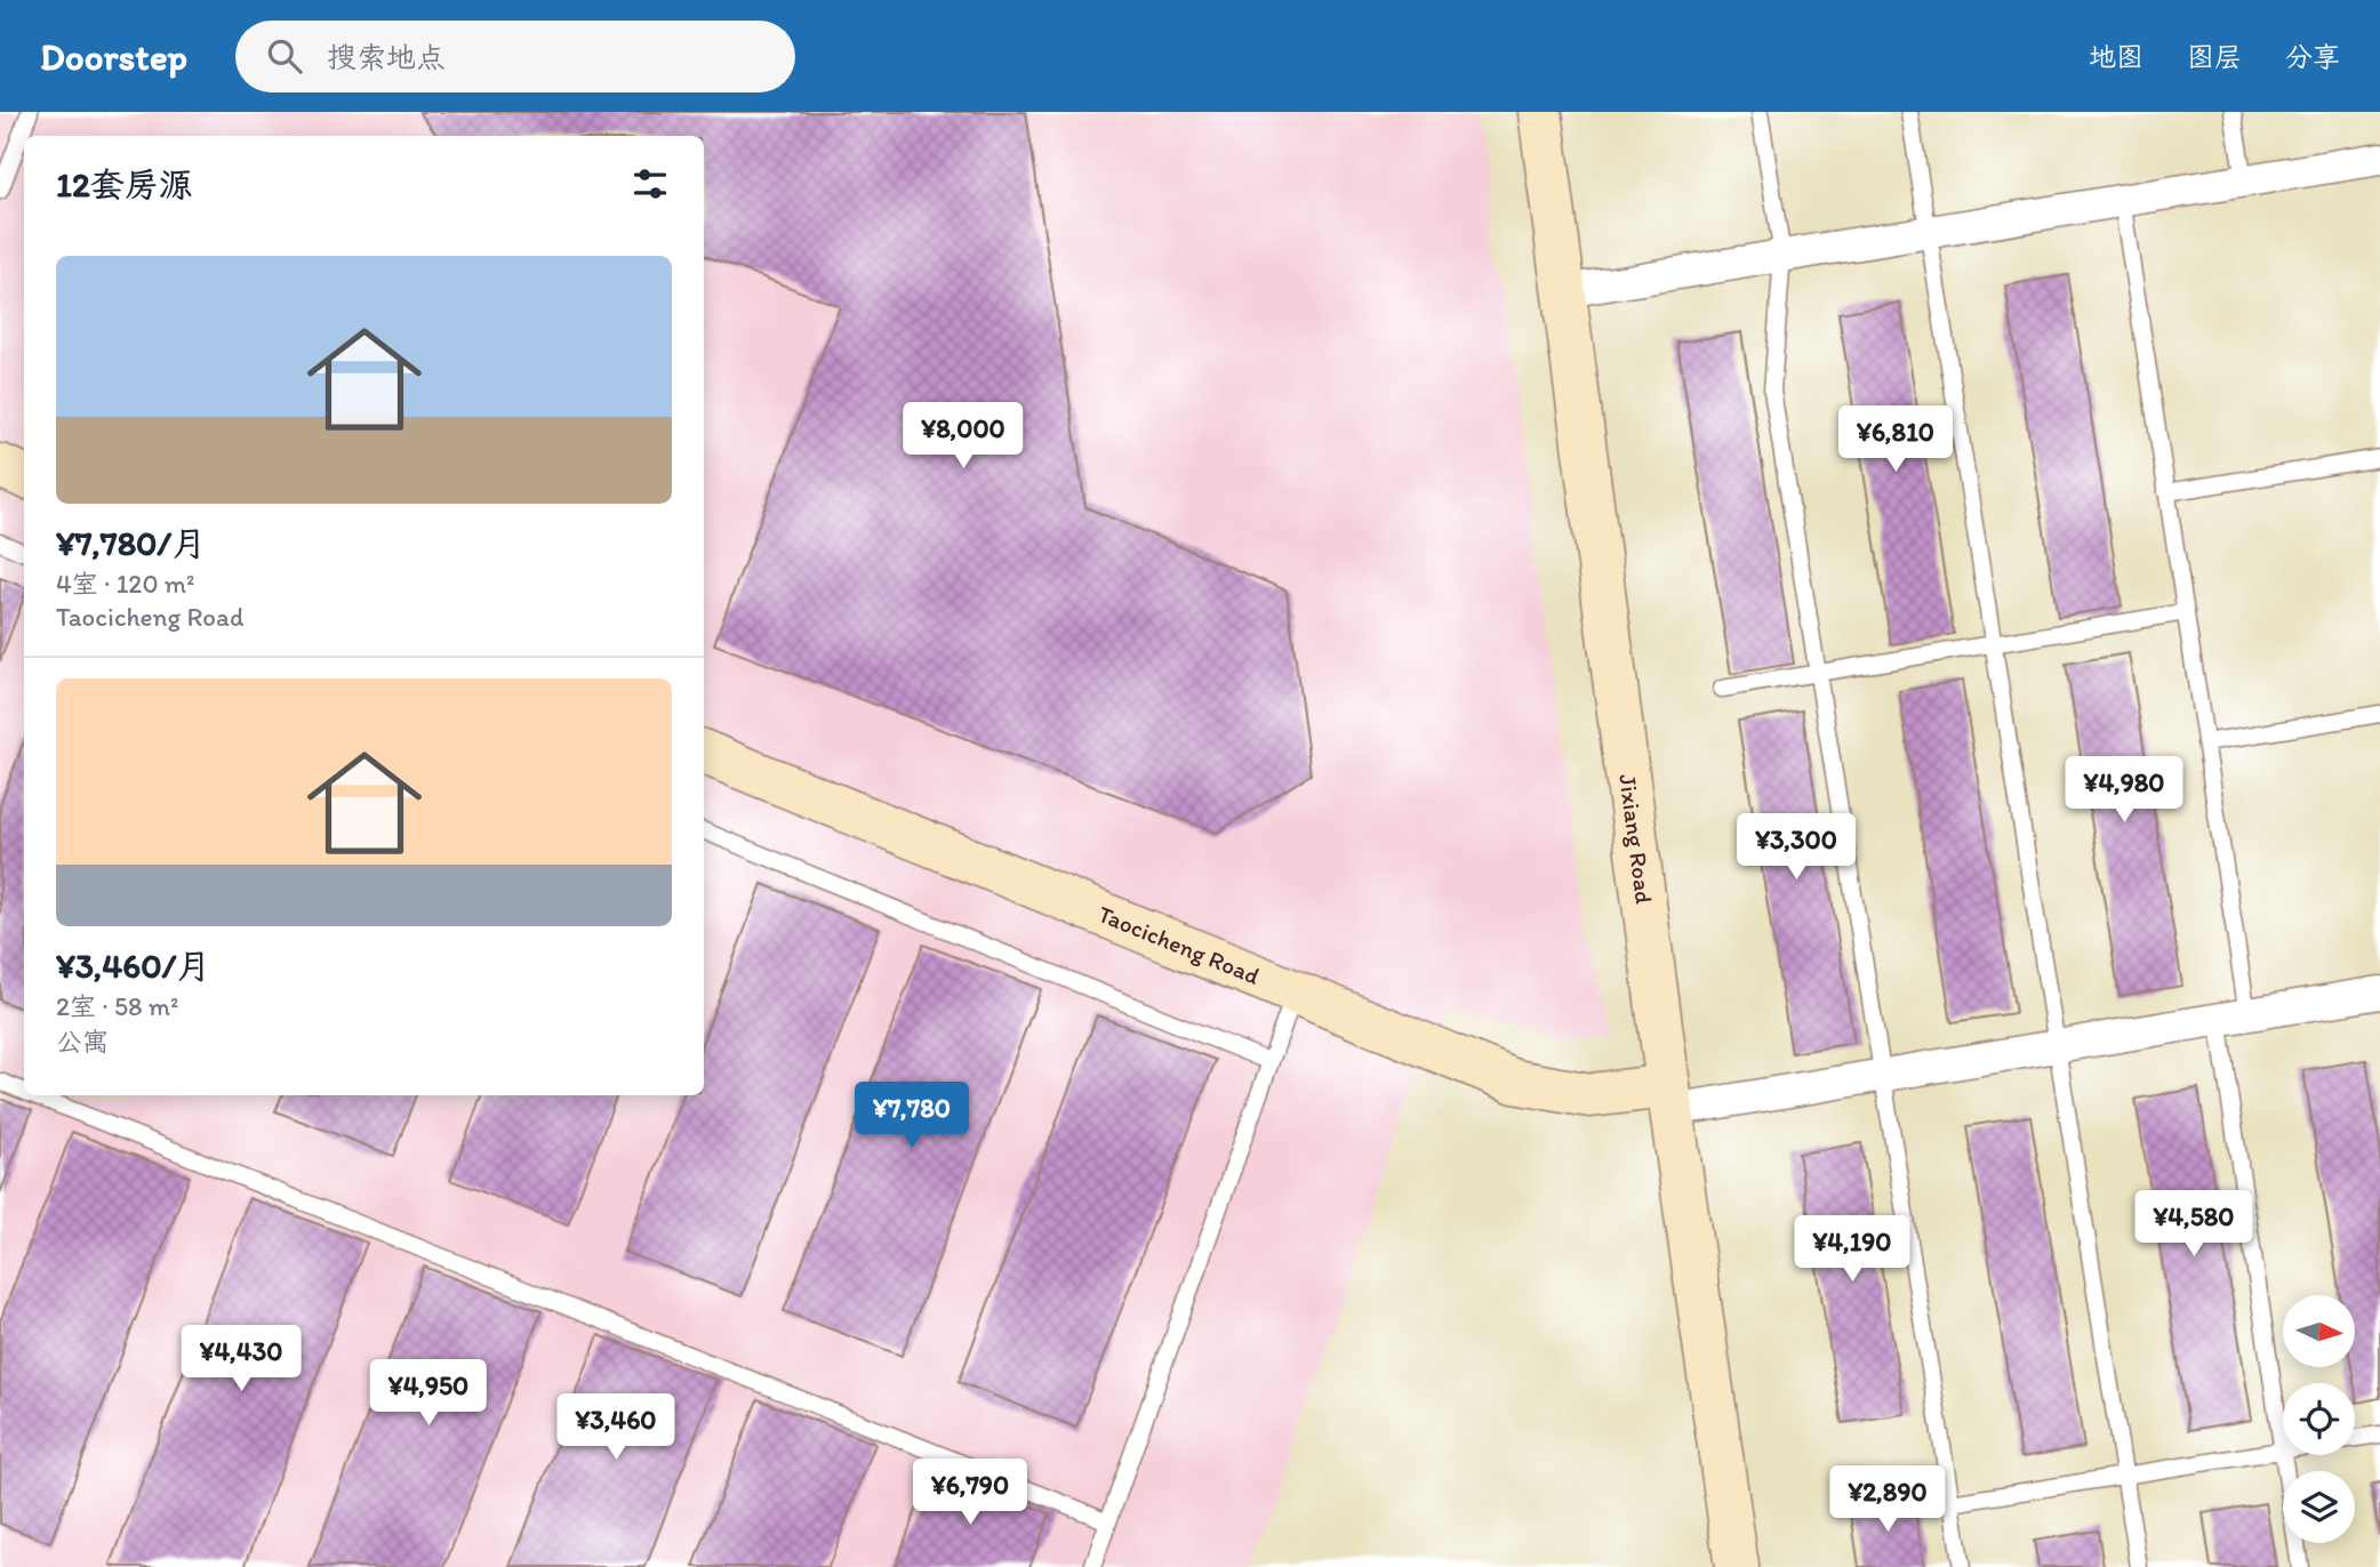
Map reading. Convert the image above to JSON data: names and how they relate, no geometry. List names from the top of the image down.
{
  "streets": {
    "street": ["Jixiang Road", "Taocicheng Road"]
  },
  "crossings": [
    ["Jixiang Road", "Taocicheng Road"]
  ],
  "north": "right",
  "page": {
    "header": "Doorstep",
    "search": "搜索地点",
    "nav": ["地图", "图层", "分享"],
    "heading": "12套房源",
    "list": [
      {
        "name": "¥7,780/月",
        "note": "4室 · 120 m² · Taocicheng Road"
      },
      {
        "name": "¥3,460/月",
        "note": "2室 · 58 m² · 公寓"
      }
    ],
    "price": [
      "¥8,000",
      "¥6,810",
      "¥4,980",
      "¥3,300",
      "¥7,780",
      "¥4,580",
      "¥4,190",
      "¥4,430",
      "¥4,950",
      "¥3,460",
      "¥6,790",
      "¥2,890"
    ]
  }
}
